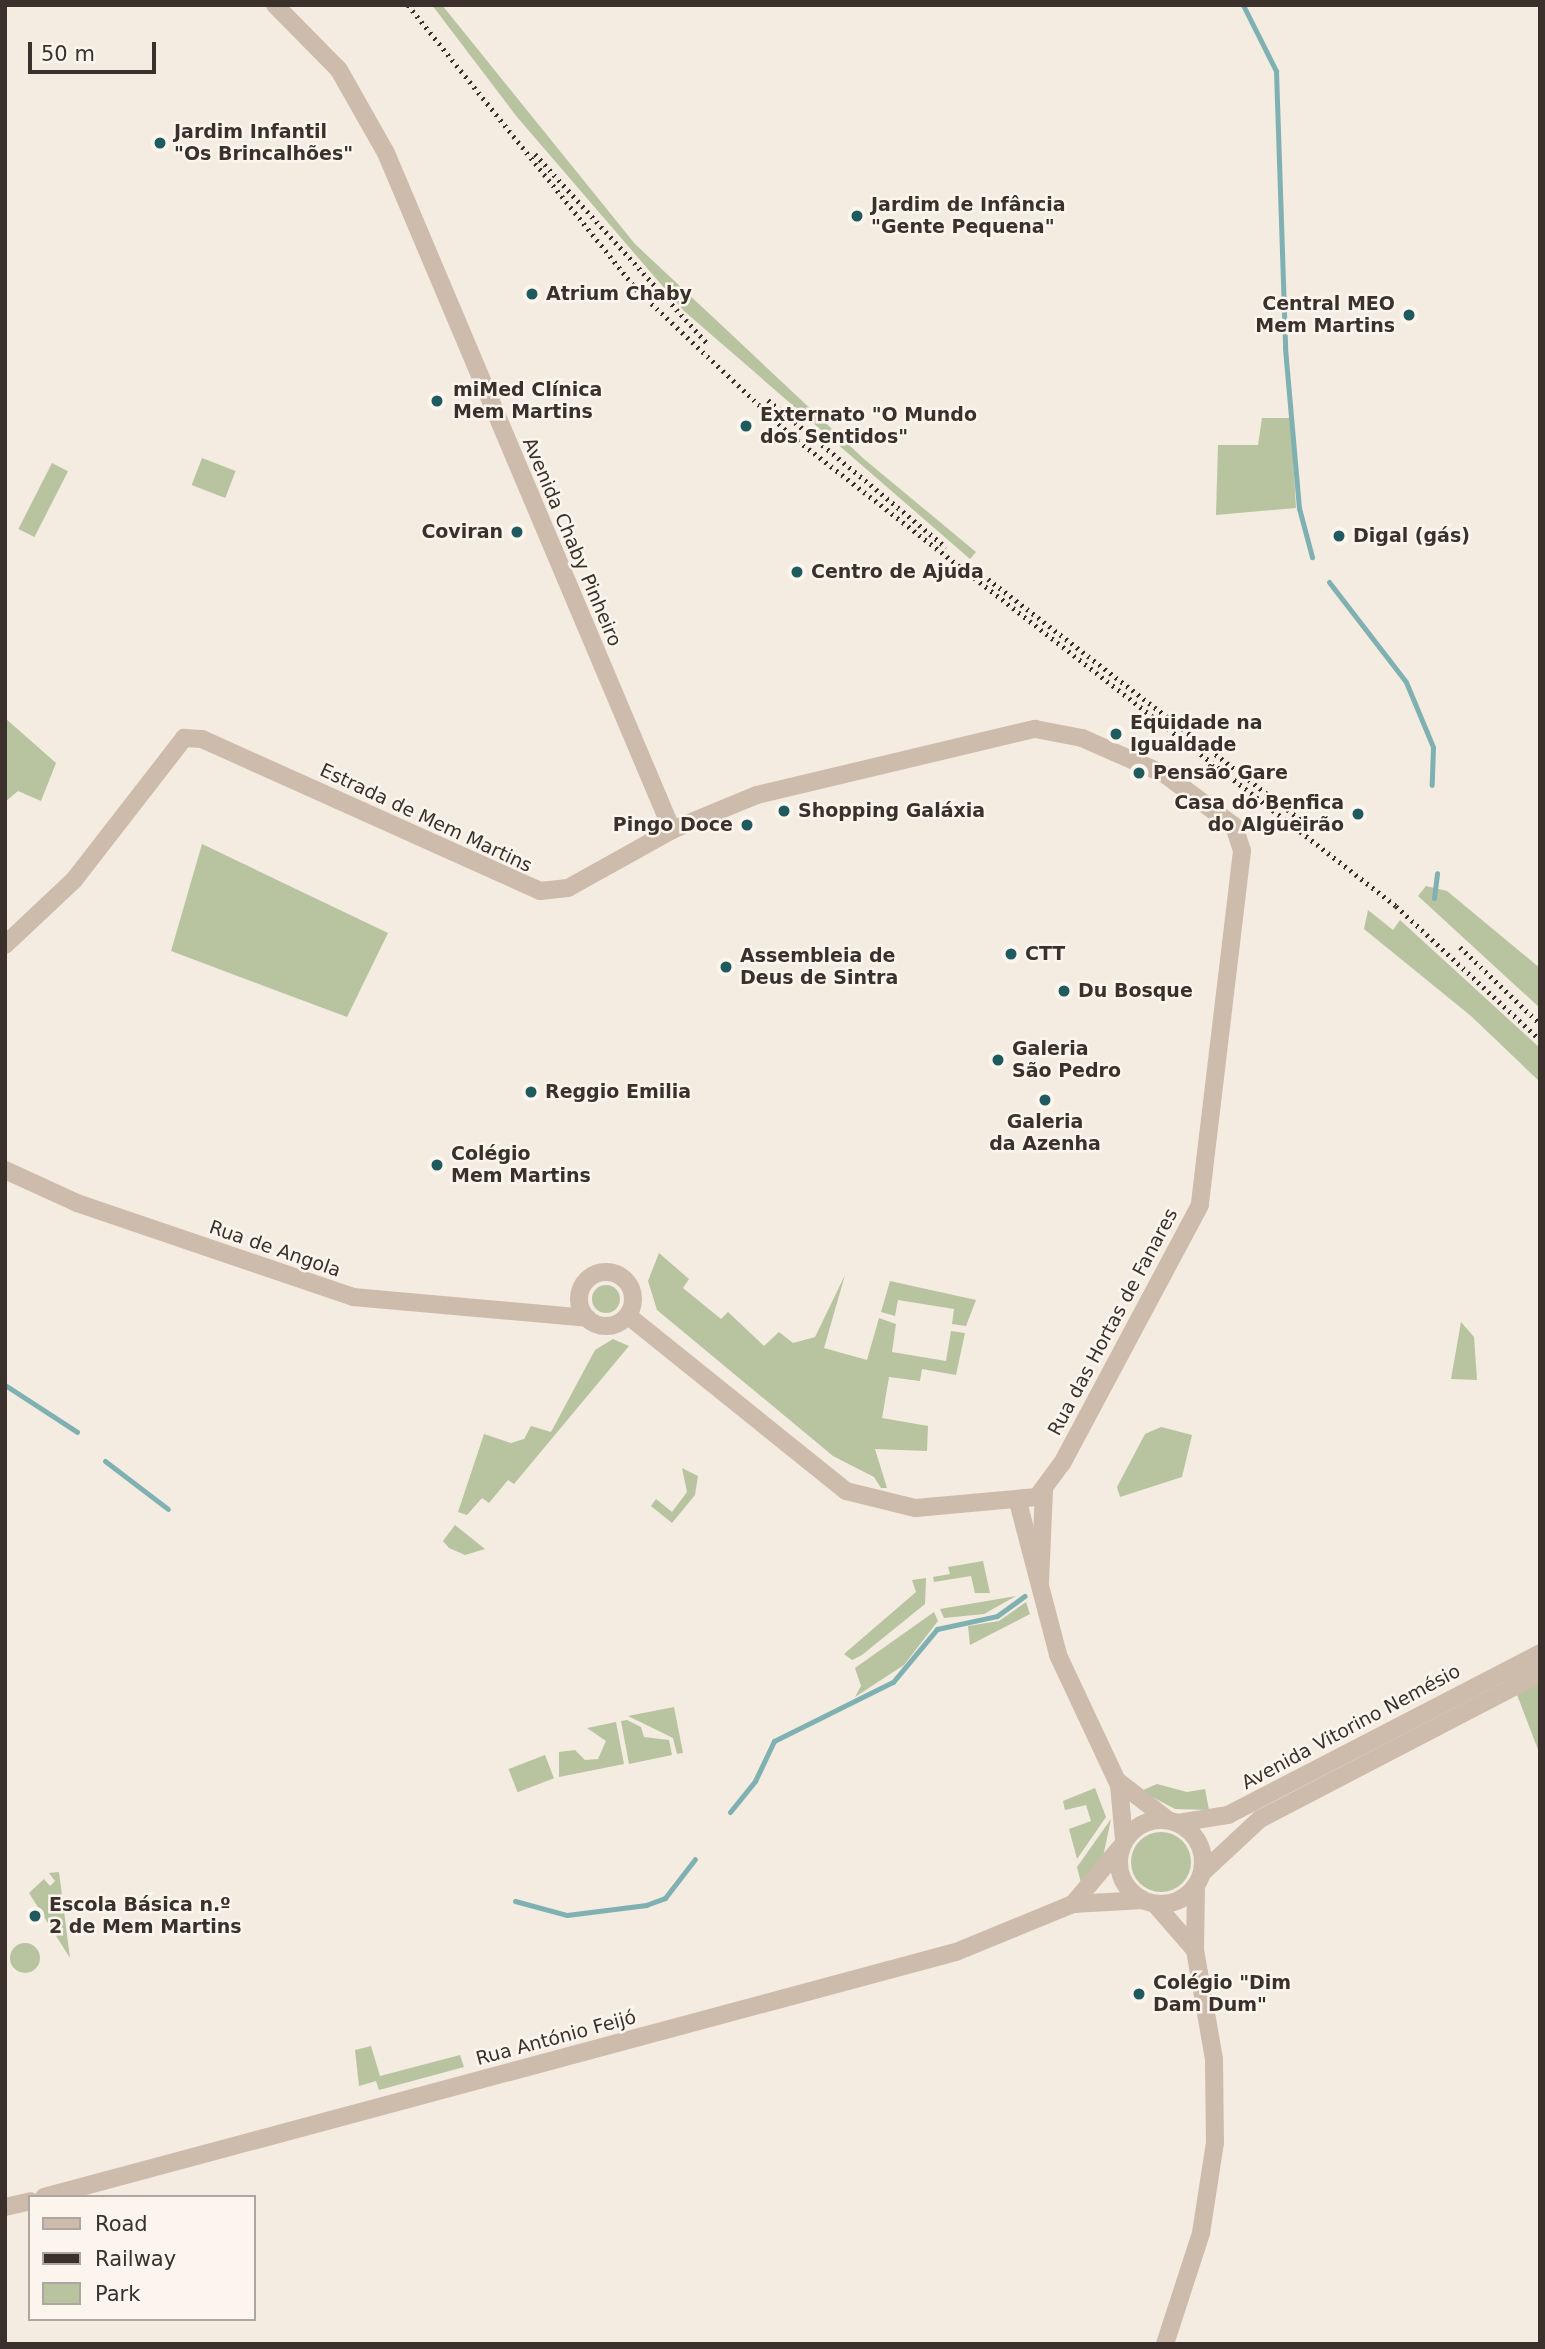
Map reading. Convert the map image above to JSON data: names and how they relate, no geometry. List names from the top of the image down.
{
  "streets": {
    "street": [
      "Avenida Chaby Pinheiro",
      "Estrada de Mem Martins",
      "Rua de Angola",
      "Rua das Hortas de Fanares",
      "Avenida Vitorino Nemésio",
      "Rua António Feijó"
    ]
  },
  "crossings": [
    ["Avenida Chaby Pinheiro", "Estrada de Mem Martins"],
    ["Estrada de Mem Martins", "Rua das Hortas de Fanares"],
    ["Avenida Vitorino Nemésio", "Rua António Feijó"]
  ],
  "places": [
    "Jardim Infantil \"Os Brincalhões\"",
    "Jardim de Infância \"Gente Pequena\"",
    "Atrium Chaby",
    "Central MEO Mem Martins",
    "miMed Clínica Mem Martins",
    "Externato \"O Mundo dos Sentidos\"",
    "Coviran",
    "Digal (gás)",
    "Centro de Ajuda",
    "Equidade na Igualdade",
    "Pensão Gare",
    "Shopping Galáxia",
    "Casa do Benfica do Algueirão",
    "Pingo Doce",
    "CTT",
    "Assembleia de Deus de Sintra",
    "Du Bosque",
    "Galeria São Pedro",
    "Reggio Emilia",
    "Galeria da Azenha",
    "Colégio Mem Martins",
    "Escola Básica n.º 2 de Mem Martins",
    "Colégio \"Dim Dam Dum\""
  ],
  "legend": ["Road", "Railway", "Park"],
  "scale_bar": "50 m"
}
